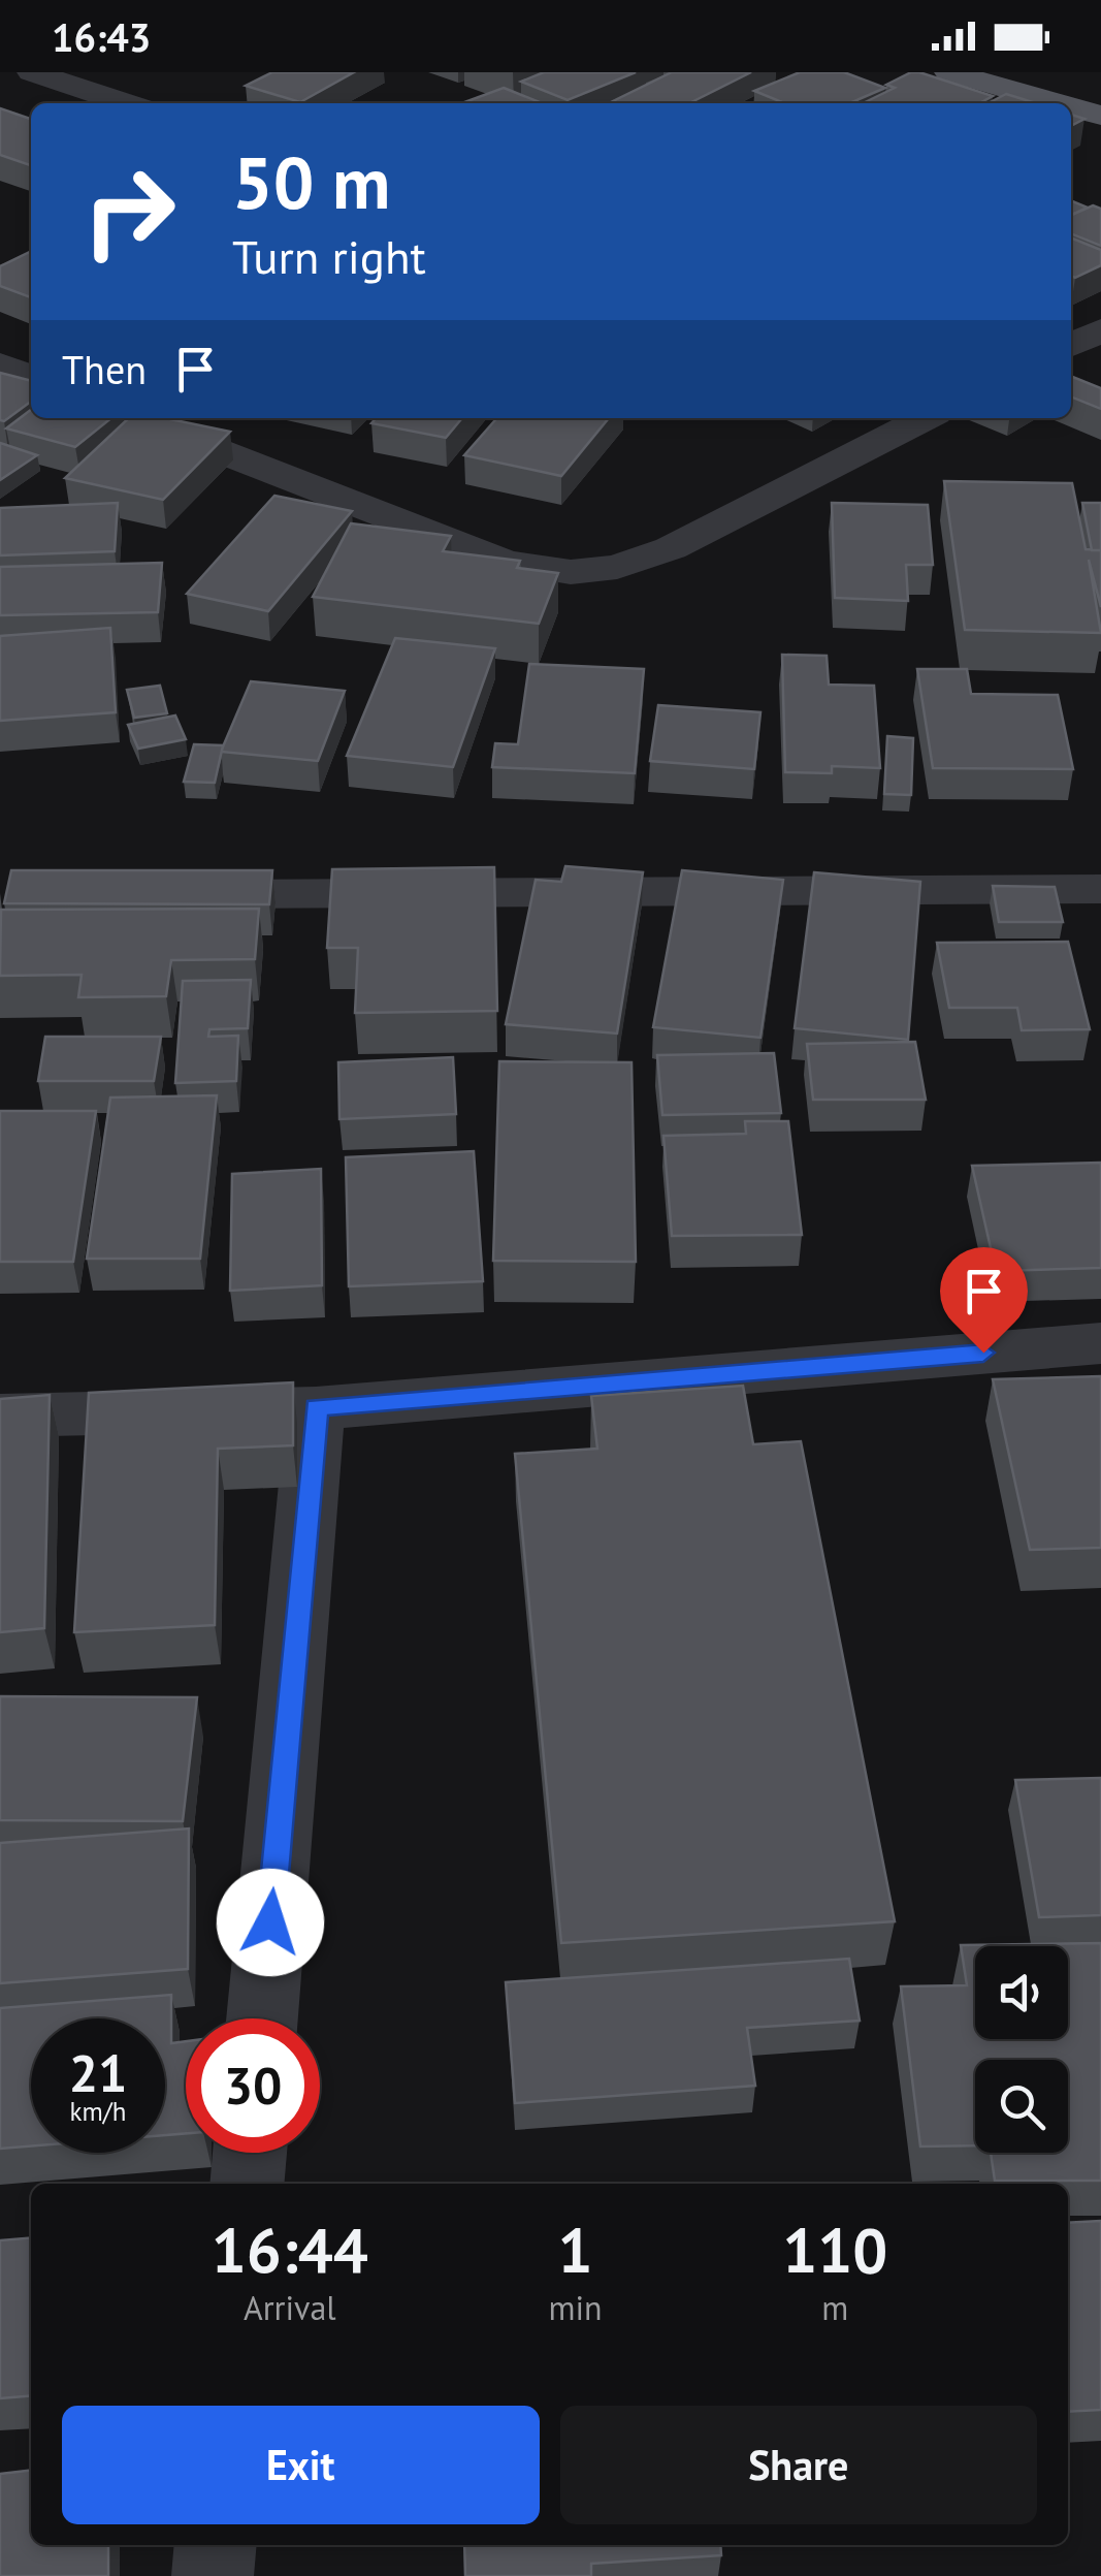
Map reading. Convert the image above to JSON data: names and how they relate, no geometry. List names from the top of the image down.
{
  "page": {
    "status": "16:43",
    "turn": ["50 m", "Turn right"],
    "then": "Then",
    "speed": "21 km/h",
    "limit": "30",
    "eta": [
      "16:44",
      "Arrival",
      "1",
      "min",
      "110",
      "m"
    ],
    "buttons": ["Exit", "Share"]
  }
}
